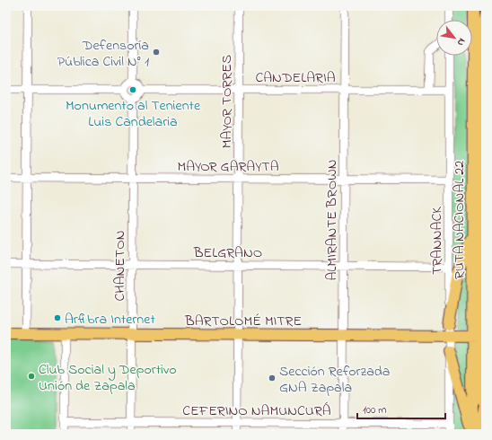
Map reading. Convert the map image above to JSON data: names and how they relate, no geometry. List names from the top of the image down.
{
  "streets": {
    "main road": ["RUTA NACIONAL 22", "BARTOLOMÉ MITRE"],
    "street": [
      "CANDELARIA",
      "MAYOR TORRES",
      "MAYOR GARAYTA",
      "ALMIRANTE BROWN",
      "TRANNACK",
      "BELGRANO",
      "CHANETON",
      "CEFERINO NAMUNCURÁ"
    ]
  },
  "crossings": [
    ["CANDELARIA", "MAYOR TORRES"],
    ["CANDELARIA", "ALMIRANTE BROWN"],
    ["CANDELARIA", "TRANNACK"],
    ["CANDELARIA", "CHANETON"],
    ["MAYOR TORRES", "MAYOR GARAYTA"],
    ["MAYOR TORRES", "BELGRANO"],
    ["MAYOR TORRES", "BARTOLOMÉ MITRE"],
    ["MAYOR TORRES", "CEFERINO NAMUNCURÁ"],
    ["MAYOR GARAYTA", "ALMIRANTE BROWN"],
    ["MAYOR GARAYTA", "TRANNACK"],
    ["MAYOR GARAYTA", "CHANETON"],
    ["ALMIRANTE BROWN", "BELGRANO"],
    ["ALMIRANTE BROWN", "BARTOLOMÉ MITRE"],
    ["ALMIRANTE BROWN", "CEFERINO NAMUNCURÁ"],
    ["RUTA NACIONAL 22", "BARTOLOMÉ MITRE"],
    ["TRANNACK", "BELGRANO"],
    ["TRANNACK", "BARTOLOMÉ MITRE"],
    ["TRANNACK", "CEFERINO NAMUNCURÁ"],
    ["BELGRANO", "CHANETON"],
    ["CHANETON", "BARTOLOMÉ MITRE"],
    ["CHANETON", "CEFERINO NAMUNCURÁ"]
  ],
  "places": [
    "Defensoría Pública Civil N° 1",
    "Monumento al Teniente Luis Candelaria",
    "Arfibra Internet",
    "Club Social y Deportivo Unión de Zapala",
    "Sección Reforzada GNA Zapala"
  ],
  "scale_bar": "100 m",
  "north": "bottom right"
}
